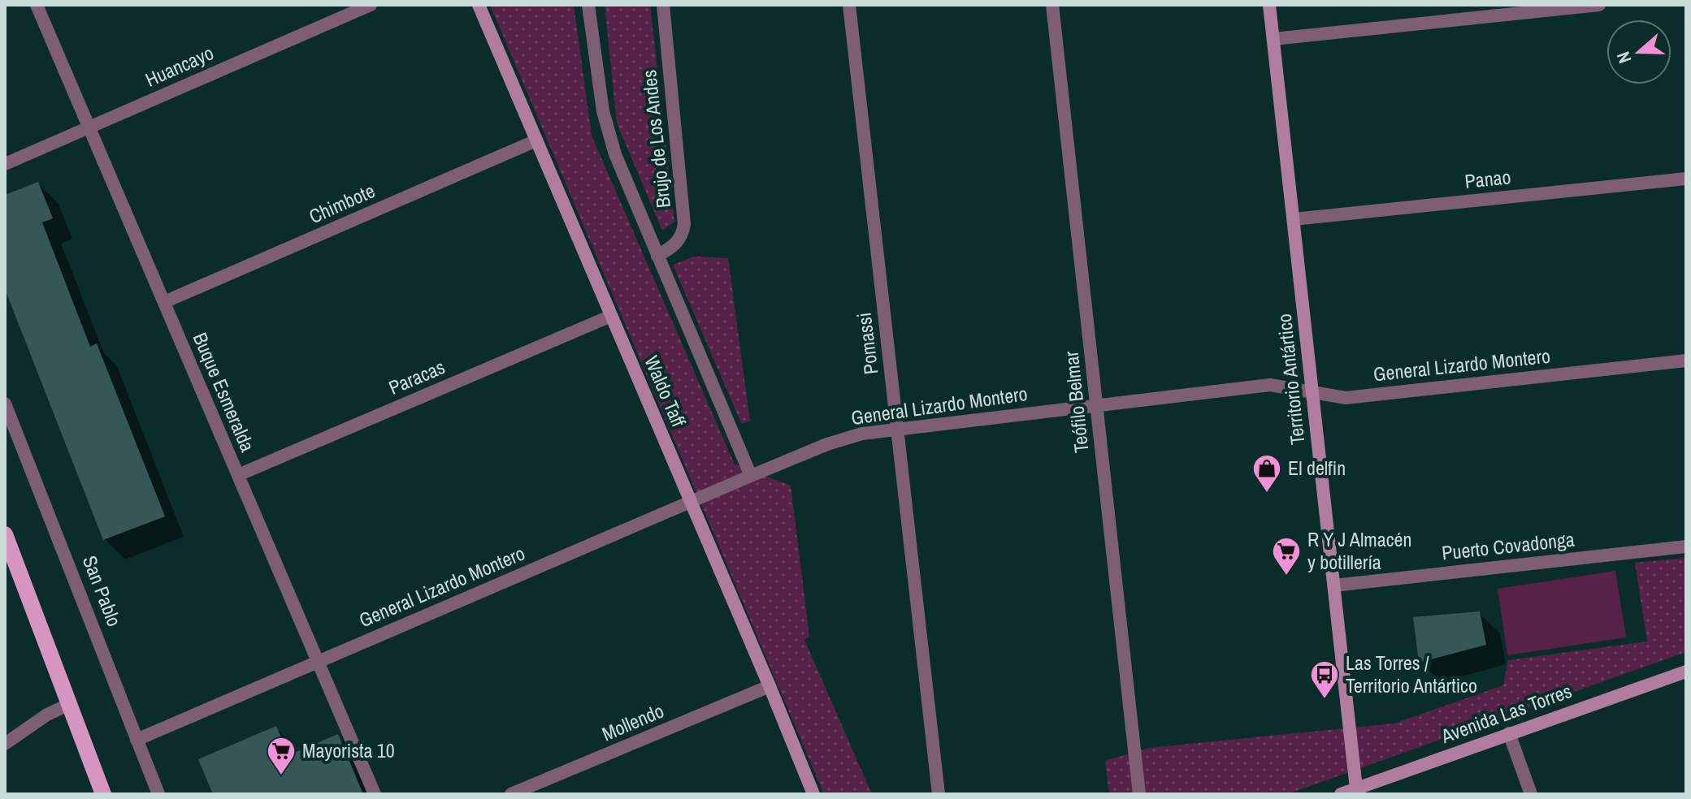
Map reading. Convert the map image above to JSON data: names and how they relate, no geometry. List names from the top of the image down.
{
  "streets": {
    "street": [
      "Huancayo",
      "Brujo de Los Andes",
      "Panao",
      "Chimbote",
      "Pomassi",
      "General Lizardo Montero",
      "Paracas",
      "Territorio Antártico",
      "Waldo Taff",
      "Buque Esmeralda",
      "Teófilo Belmar",
      "Puerto Covadonga",
      "San Pablo",
      "Avenida Las Torres",
      "Mollendo"
    ]
  },
  "crossings": [
    ["Huancayo", "Buque Esmeralda"],
    ["Brujo de Los Andes", "General Lizardo Montero"],
    ["Panao", "Territorio Antártico"],
    ["Chimbote", "Waldo Taff"],
    ["Chimbote", "Buque Esmeralda"],
    ["Pomassi", "General Lizardo Montero"],
    ["General Lizardo Montero", "Territorio Antártico"],
    ["General Lizardo Montero", "Waldo Taff"],
    ["General Lizardo Montero", "Buque Esmeralda"],
    ["General Lizardo Montero", "Teófilo Belmar"],
    ["General Lizardo Montero", "San Pablo"],
    ["Paracas", "Waldo Taff"],
    ["Paracas", "Buque Esmeralda"],
    ["Territorio Antártico", "Puerto Covadonga"],
    ["Territorio Antártico", "Avenida Las Torres"],
    ["Waldo Taff", "Mollendo"]
  ],
  "places": {
    "shop": ["El delfin"],
    "supermarket": ["R Y J Almacén y botillería", "Mayorista 10"],
    "bus stop": ["Las Torres / Territorio Antártico"]
  },
  "north": "left"
}
